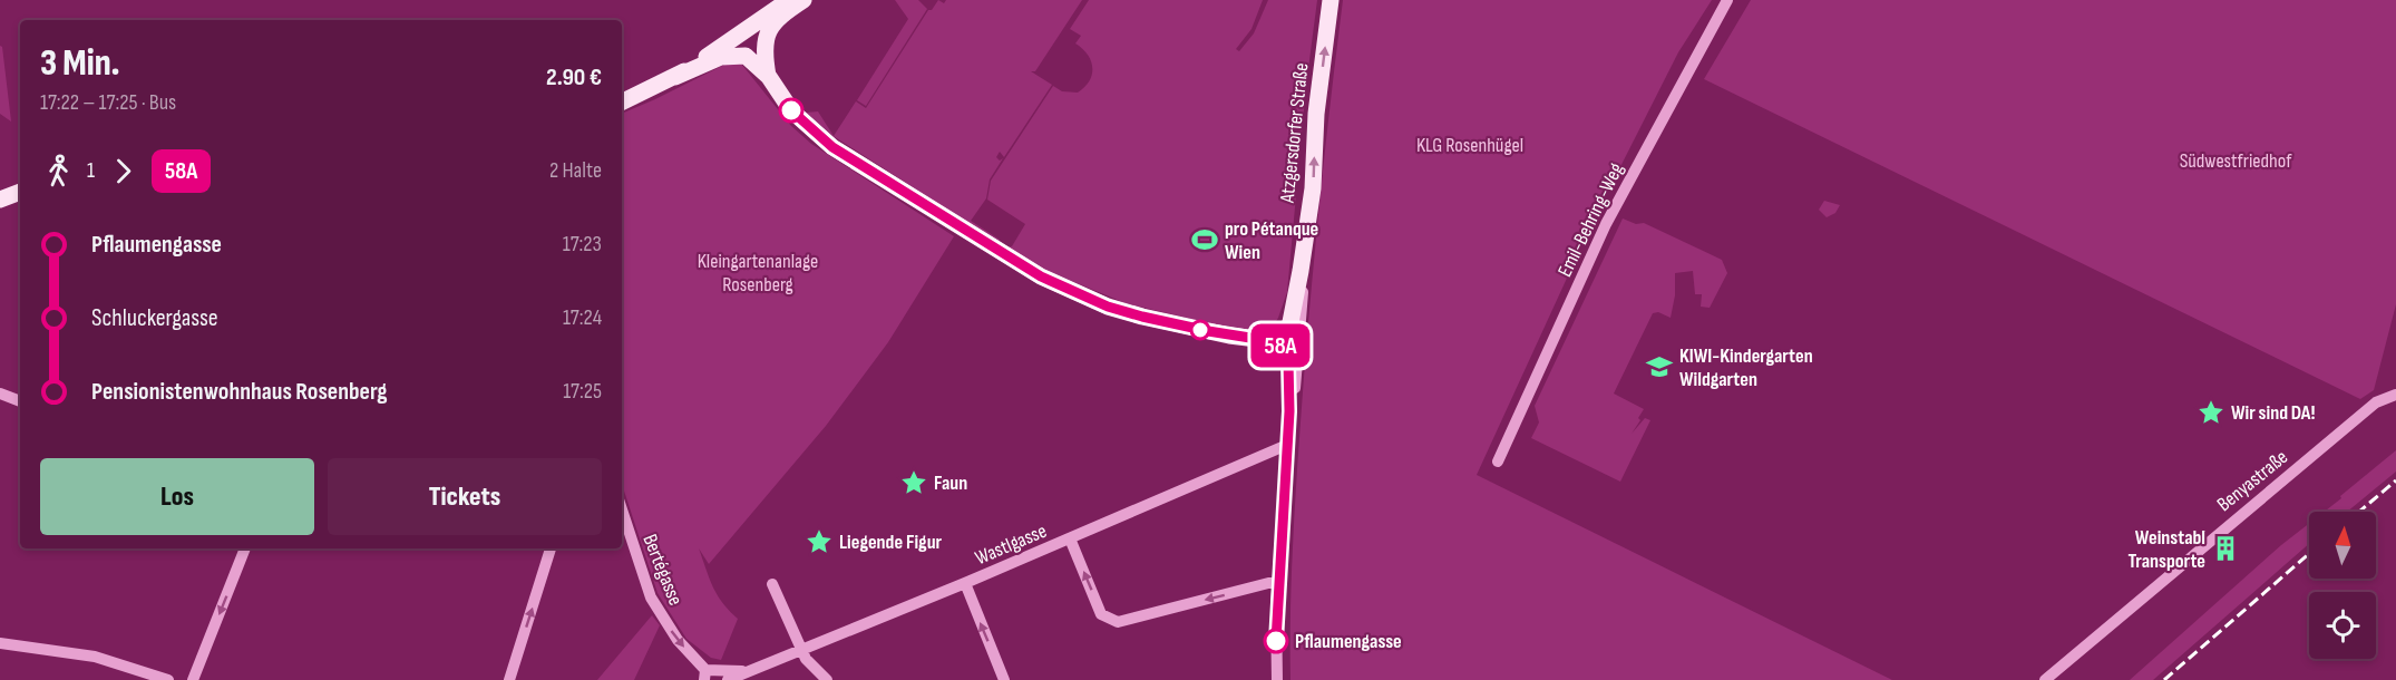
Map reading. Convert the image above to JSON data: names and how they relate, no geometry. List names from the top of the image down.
{
  "streets": {
    "main road": ["Atzgersdorfer Straße"],
    "street": [
      "Emil-Behring-Weg",
      "Benyastraße",
      "Wastlgasse",
      "Bertégasse"
    ]
  },
  "crossings": [
    ["Atzgersdorfer Straße", "Wastlgasse"],
    ["Wastlgasse", "Bertégasse"]
  ],
  "one_way": ["Bertégasse"],
  "parks": ["KLG Rosenhügel", "Südwestfriedhof", "Kleingartenanlage Rosenberg"],
  "places": {
    "sports": ["pro Pétanque Wien"],
    "school or university": ["KIWI-Kindergarten Wildgarten"],
    "place": ["Wir sind DA!", "Faun", "Liegende Figur"],
    "building": ["Weinstabl Transporte"],
    "other": ["Pflaumengasse"]
  },
  "lines": ["bus line 58A"],
  "north": "top",
  "page": {
    "on_map": "58A",
    "heading": ["3 Min.", "17:22 – 17:25 · Bus", "2.90 €"],
    "legs": ["1", "58A", "2 Halte"],
    "list": [
      {
        "name": "Pflaumengasse",
        "value": "17:23"
      },
      {
        "name": "Schluckergasse",
        "value": "17:24"
      },
      {
        "name": "Pensionistenwohnhaus Rosenberg",
        "value": "17:25"
      }
    ],
    "buttons": ["Los", "Tickets"]
  }
}
